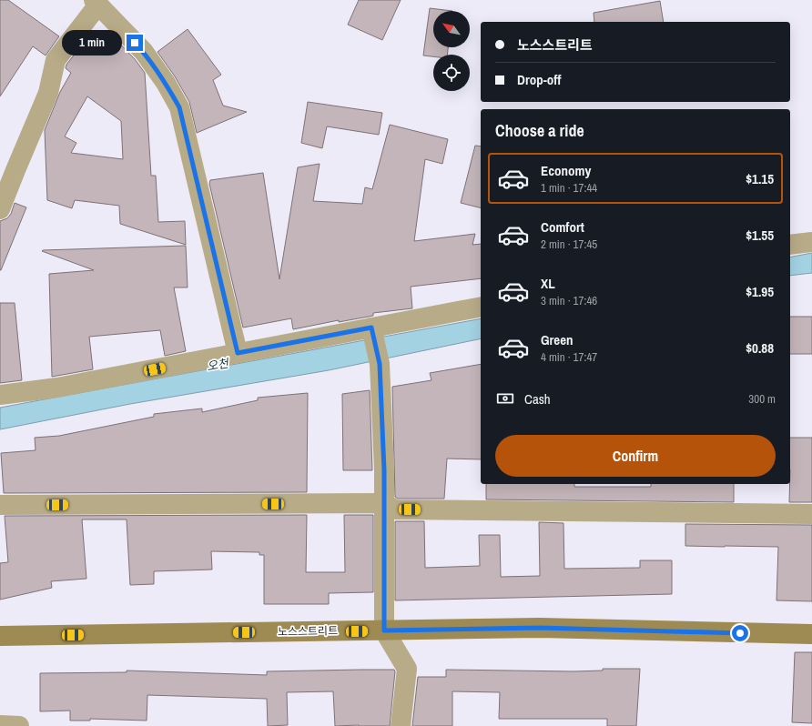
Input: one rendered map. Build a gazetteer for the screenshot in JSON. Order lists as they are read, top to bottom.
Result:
{
  "streets": {
    "main road": ["노스스트리트"]
  },
  "water": ["오천"],
  "north": "top left",
  "page": {
    "banner": ["노스스트리트", "Drop-off"],
    "bubble": "1 min",
    "heading": "Choose a ride",
    "list": [
      {
        "name": "Economy",
        "note": "1 min · 17:44",
        "value": "$1.15"
      },
      {
        "name": "Comfort",
        "note": "2 min · 17:45",
        "value": "$1.55"
      },
      {
        "name": "XL",
        "note": "3 min · 17:46",
        "value": "$1.95"
      },
      {
        "name": "Green",
        "note": "4 min · 17:47",
        "value": "$0.88"
      }
    ],
    "pay": ["Cash", "300 m"],
    "buttons": "Confirm"
  }
}
